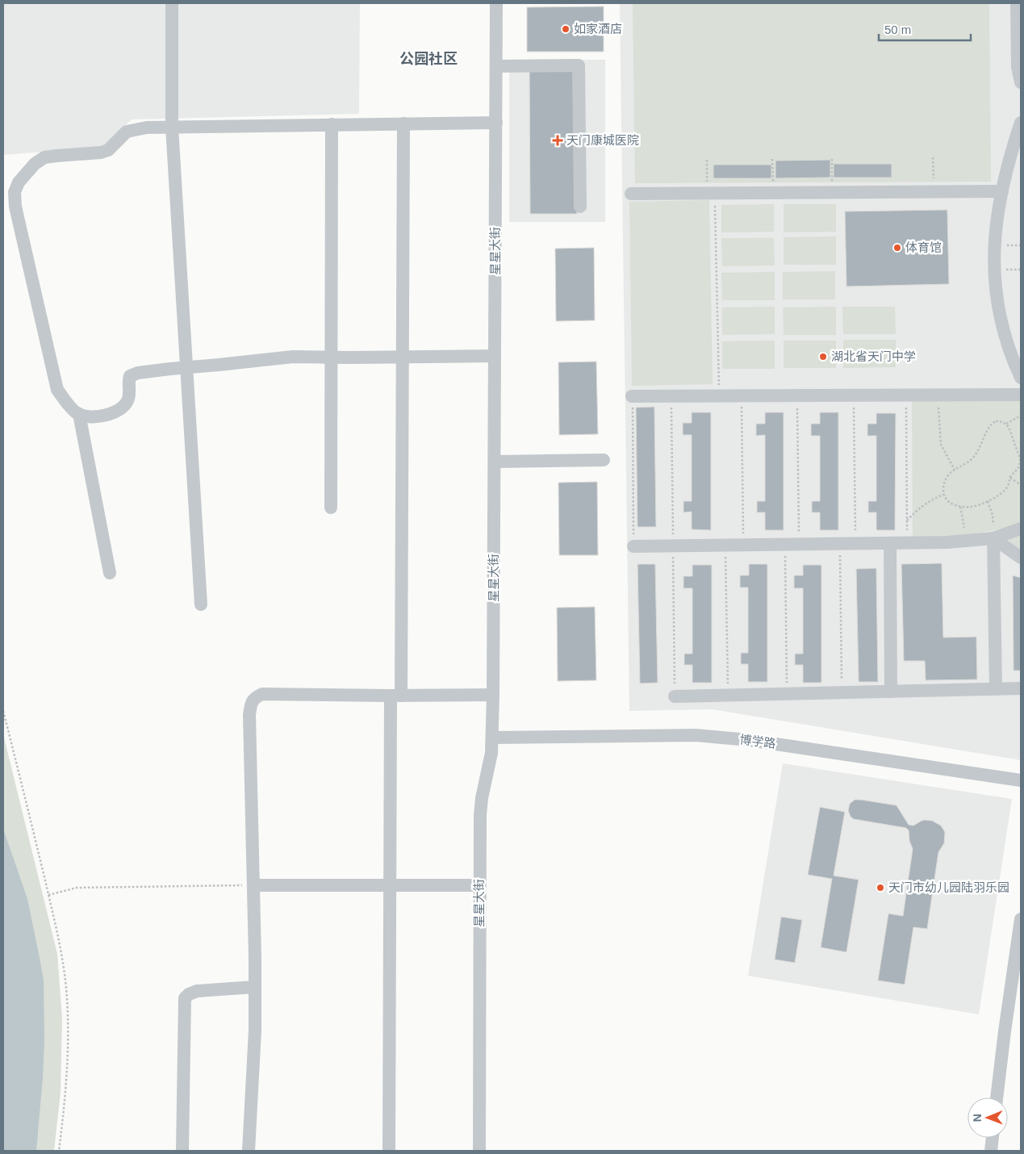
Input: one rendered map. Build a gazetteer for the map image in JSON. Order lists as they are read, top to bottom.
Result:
{
  "streets": {
    "street": ["星星大街", "博学路"]
  },
  "crossings": [
    ["星星大街", "博学路"]
  ],
  "districts": ["公园社区"],
  "places": {
    "other": [
      "如家酒店",
      "体育馆",
      "湖北省天门中学",
      "天门市幼儿园陆羽乐园"
    ],
    "health": ["天门康城医院"]
  },
  "scale_bar": "50 m",
  "north": "left"
}
